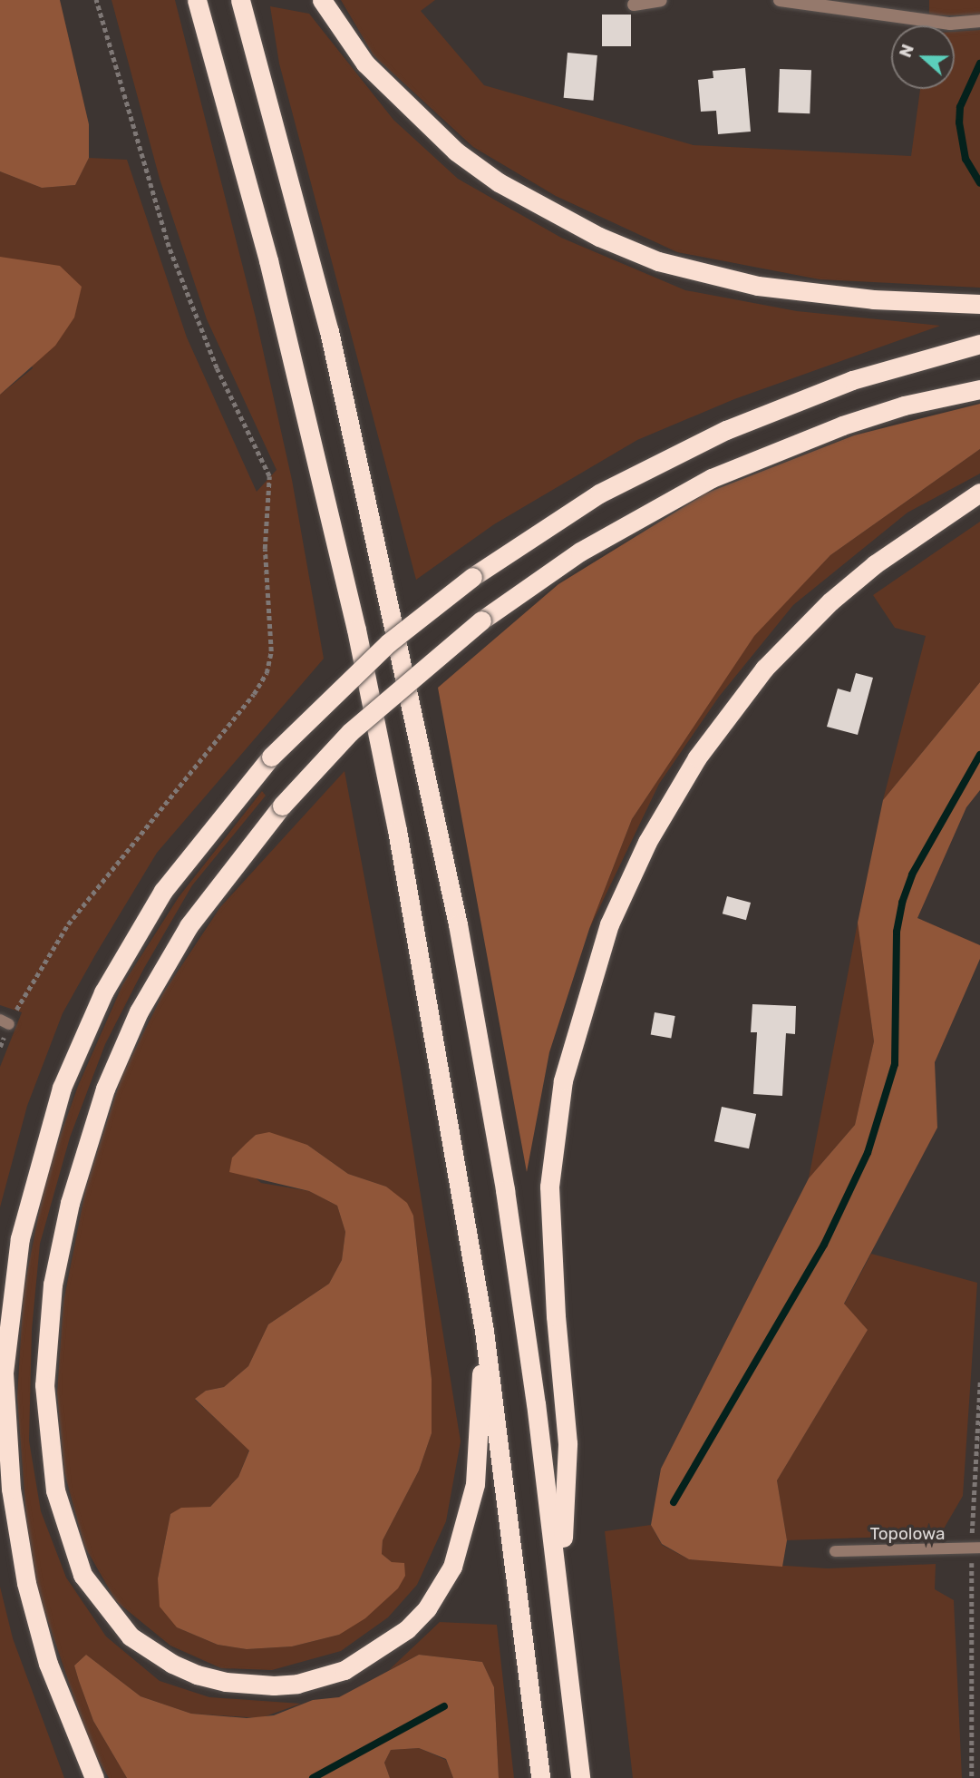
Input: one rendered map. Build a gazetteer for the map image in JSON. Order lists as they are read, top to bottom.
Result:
{
  "streets": {
    "lane": ["Topolowa"]
  },
  "north": "left"
}
